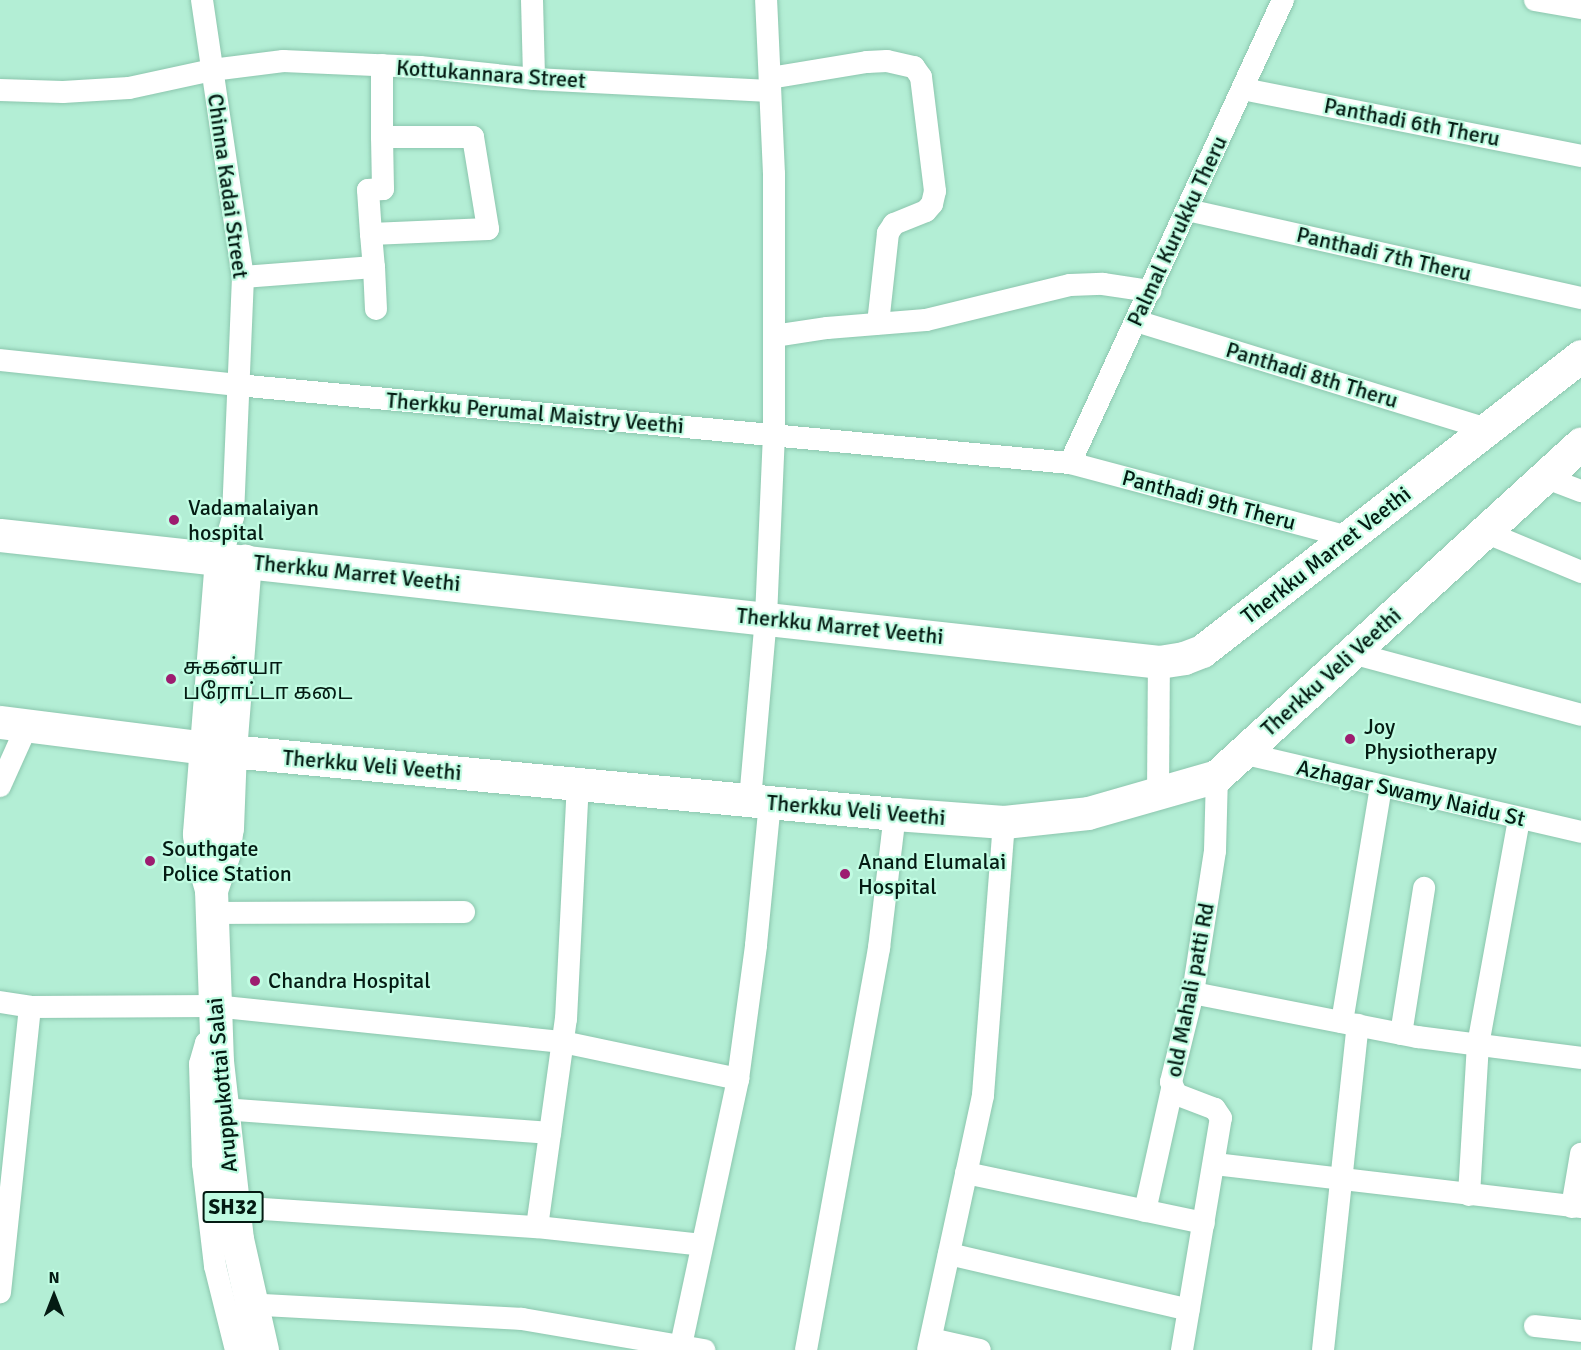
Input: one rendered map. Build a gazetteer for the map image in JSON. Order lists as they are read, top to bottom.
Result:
{
  "streets": {
    "main road": [
      "Therkku Marret Veethi",
      "Therkku Veli Veethi",
      "Aruppukottai Salai",
      "SH32"
    ],
    "street": [
      "Kottukannara Street",
      "Panthadi 6th Theru",
      "Chinna Kadai Street",
      "Palmal Kurukku Theru",
      "Panthadi 7th Theru",
      "Panthadi 8th Theru",
      "Therkku Perumal Maistry Veethi",
      "Panthadi 9th Theru",
      "Azhagar Swamy Naidu St",
      "old Mahali patti Rd"
    ]
  },
  "crossings": [
    ["Kottukannara Street", "Chinna Kadai Street"],
    ["Panthadi 6th Theru", "Palmal Kurukku Theru"],
    ["Chinna Kadai Street", "Therkku Perumal Maistry Veethi"],
    ["Chinna Kadai Street", "Therkku Marret Veethi"],
    ["Chinna Kadai Street", "Aruppukottai Salai"],
    ["Palmal Kurukku Theru", "Panthadi 7th Theru"],
    ["Palmal Kurukku Theru", "Panthadi 8th Theru"],
    ["Palmal Kurukku Theru", "Therkku Perumal Maistry Veethi"],
    ["Palmal Kurukku Theru", "Panthadi 9th Theru"],
    ["Panthadi 8th Theru", "Therkku Marret Veethi"],
    ["Therkku Perumal Maistry Veethi", "Panthadi 9th Theru"],
    ["Panthadi 9th Theru", "Therkku Marret Veethi"],
    ["Therkku Marret Veethi", "Aruppukottai Salai"],
    ["Therkku Veli Veethi", "Azhagar Swamy Naidu St"],
    ["Therkku Veli Veethi", "old Mahali patti Rd"],
    ["Therkku Veli Veethi", "Aruppukottai Salai"]
  ],
  "places": [
    "Vadamalaiyan hospital",
    "சுகன்யா பரோட்டா கடை",
    "Joy Physiotherapy",
    "Southgate Police Station",
    "Anand Elumalai Hospital",
    "Chandra Hospital"
  ],
  "north": "top"
}
